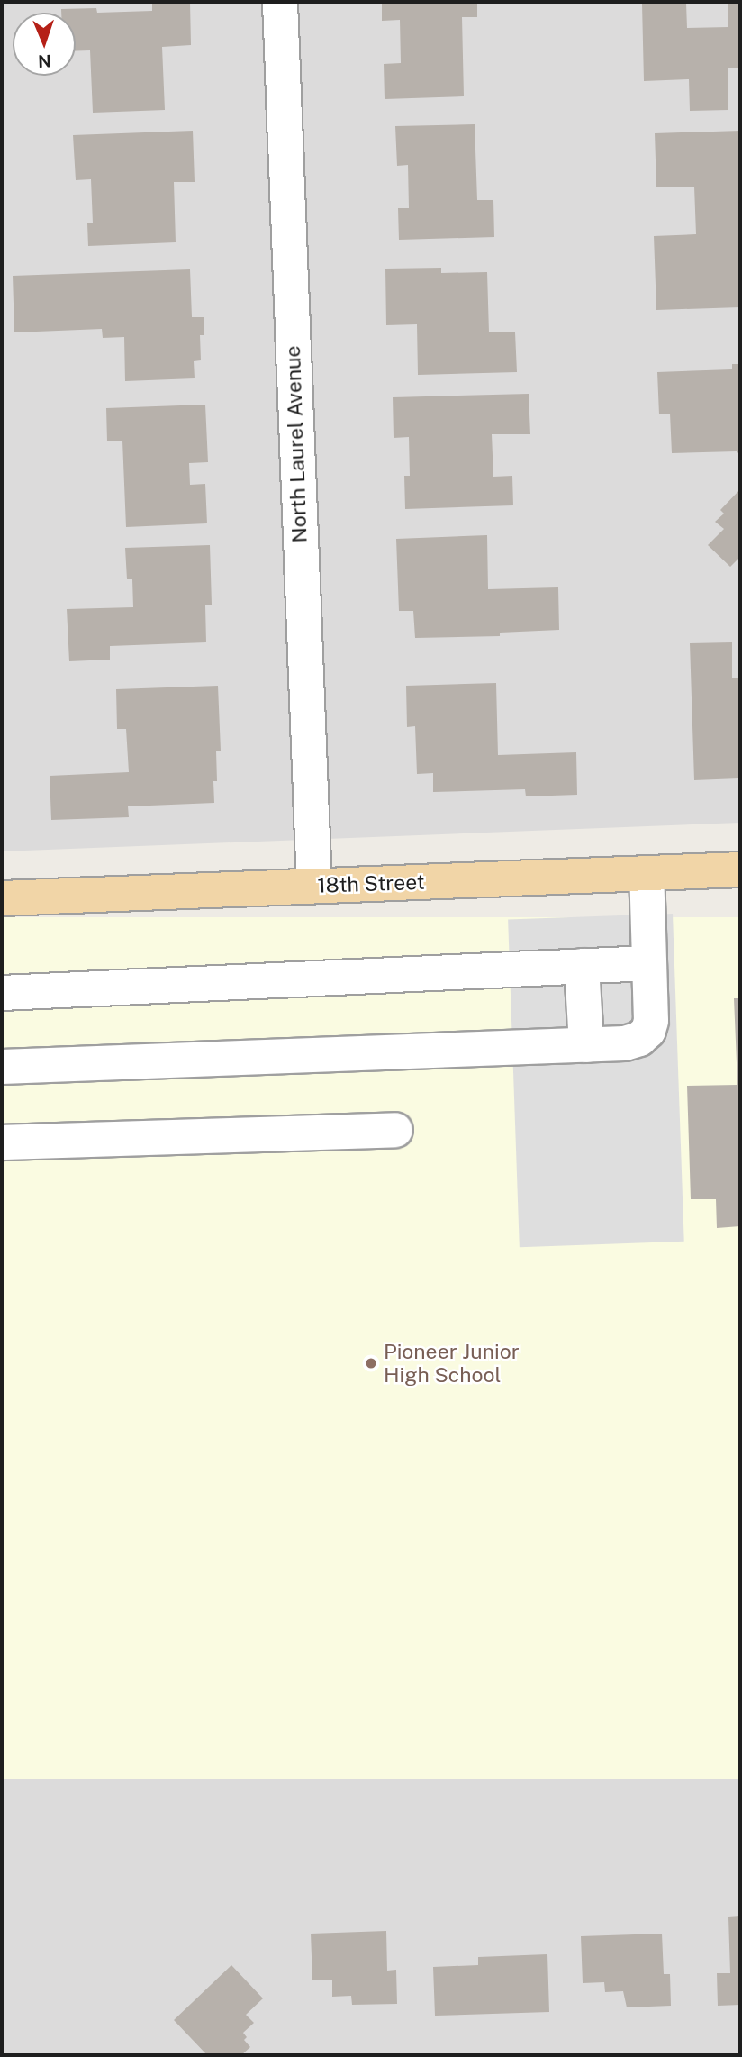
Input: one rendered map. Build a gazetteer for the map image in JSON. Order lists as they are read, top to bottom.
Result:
{
  "streets": {
    "main road": ["18th Street"],
    "street": ["North Laurel Avenue"]
  },
  "crossings": [
    ["North Laurel Avenue", "18th Street"]
  ],
  "places": ["Pioneer Junior High School"],
  "north": "bottom"
}
